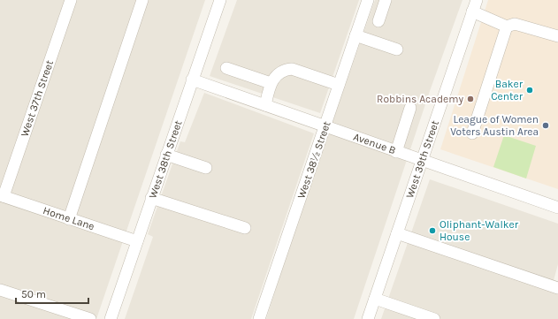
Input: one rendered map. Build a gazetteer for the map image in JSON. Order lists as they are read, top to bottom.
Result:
{
  "streets": {
    "street": [
      "West 37th Street",
      "Avenue B",
      "West 38th Street",
      "West 38½ Street",
      "West 39th Street",
      "Home Lane"
    ]
  },
  "crossings": [
    ["West 37th Street", "Home Lane"],
    ["Avenue B", "West 38th Street"],
    ["Avenue B", "West 38½ Street"],
    ["Avenue B", "West 39th Street"],
    ["West 38th Street", "Home Lane"]
  ],
  "places": [
    "Baker Center",
    "Robbins Academy",
    "League of Women Voters Austin Area",
    "Oliphant-Walker House"
  ],
  "scale_bar": "50 m"
}
